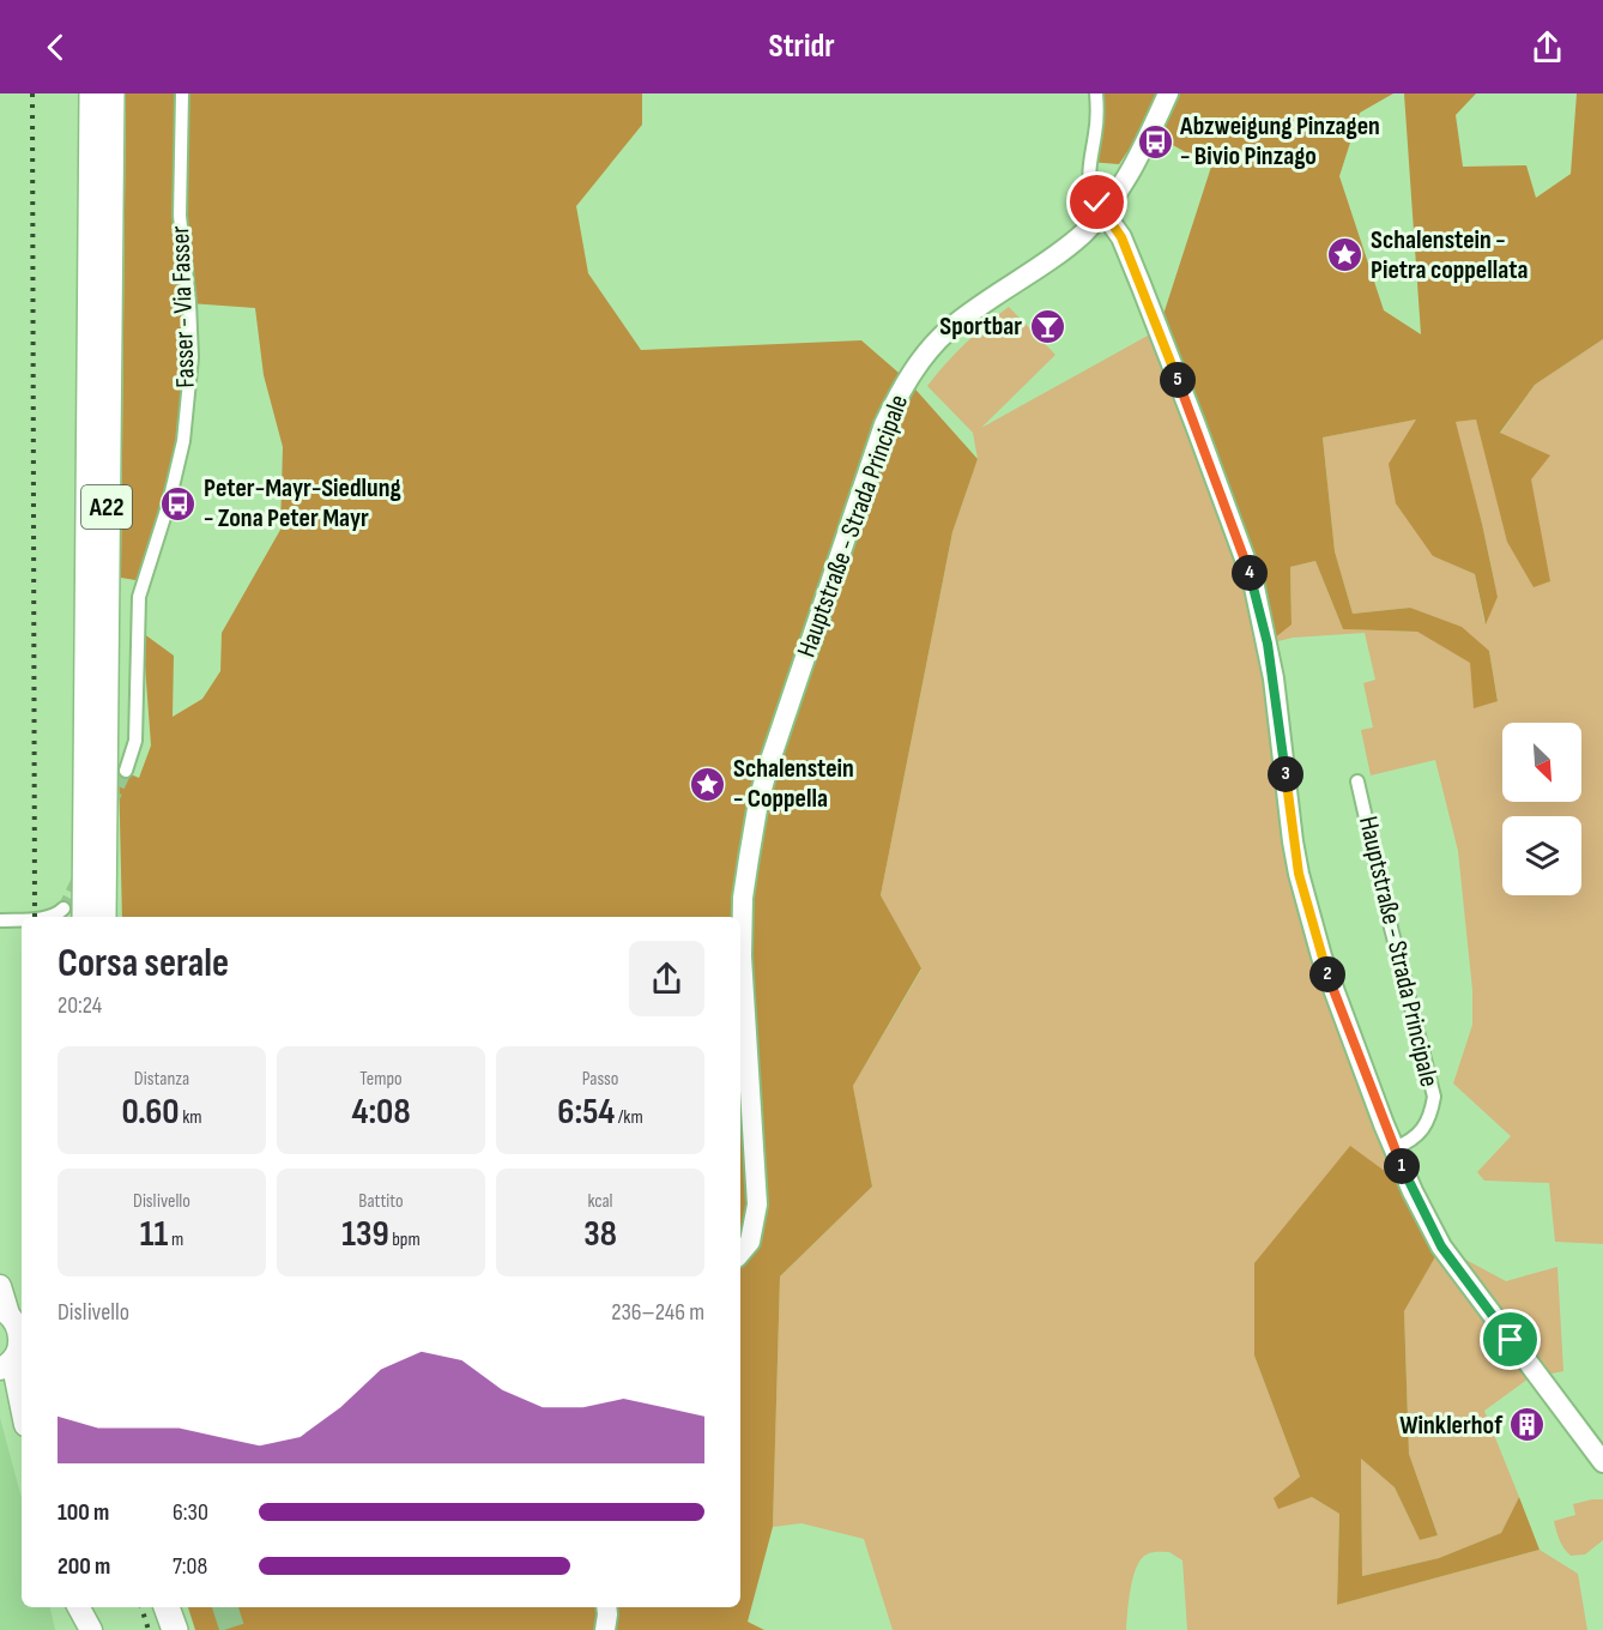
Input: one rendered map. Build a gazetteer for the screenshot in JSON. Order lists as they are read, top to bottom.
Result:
{
  "streets": {
    "highway": ["A22"],
    "street": ["Fasser - Via Fasser", "Hauptstraße - Strada Principale"]
  },
  "places": {
    "bus stop": ["Abzweigung Pinzagen - Bivio Pinzago", "Peter-Mayr-Siedlung - Zona Peter Mayr"],
    "place": ["Schalenstein - Pietra coppellata", "Schalenstein - Coppella"],
    "bar": ["Sportbar"],
    "building": ["Winklerhof"]
  },
  "north": "bottom right",
  "page": {
    "header": "Stridr",
    "pins": [
      "5",
      "4",
      "3",
      "2",
      "1"
    ],
    "heading": ["Corsa serale", "20:24"],
    "stats": [
      ["Distanza", "0.60 km"],
      ["Tempo", "4:08"],
      ["Passo", "6:54 /km"],
      ["Dislivello", "11 m"],
      ["Battito", "139 bpm"],
      ["kcal", "38"]
    ],
    "chart": ["Dislivello", "236–246 m"],
    "list": [
      {
        "name": "100 m",
        "note": "6:30"
      },
      {
        "name": "200 m",
        "note": "7:08"
      }
    ]
  }
}
